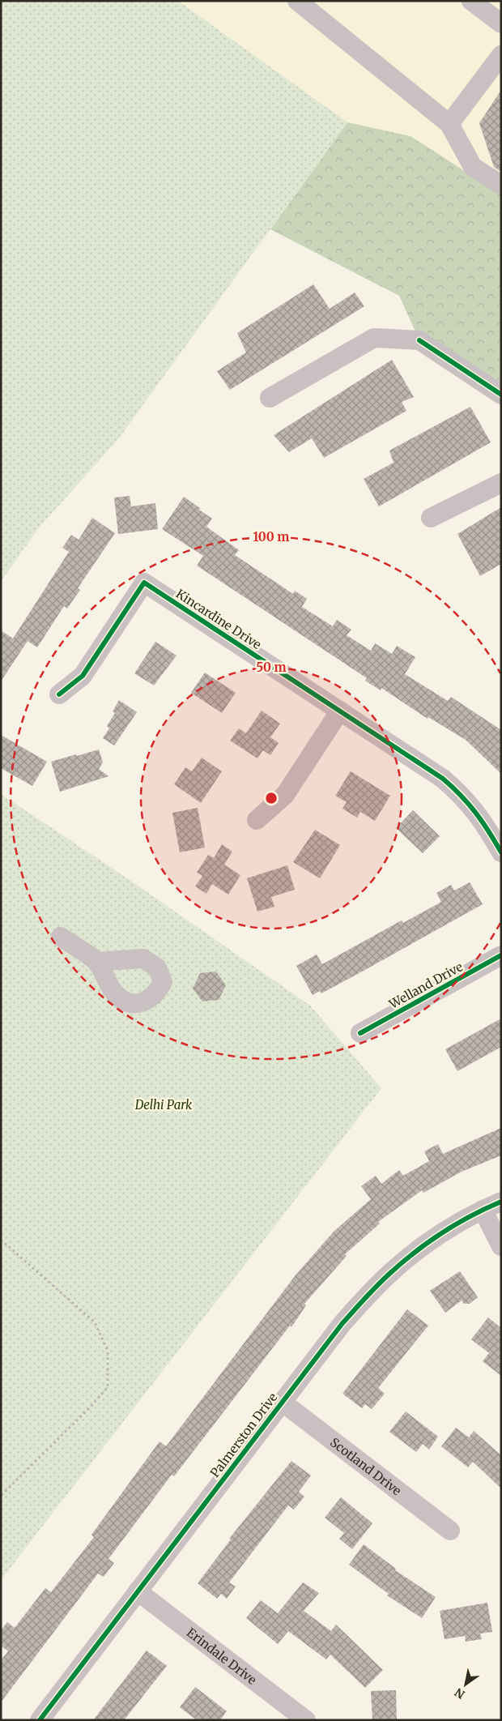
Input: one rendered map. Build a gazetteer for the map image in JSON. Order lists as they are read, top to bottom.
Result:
{
  "streets": {
    "street": [
      "Kincardine Drive",
      "Welland Drive",
      "Palmerston Drive",
      "Scotland Drive",
      "Erindale Drive"
    ]
  },
  "crossings": [
    ["Palmerston Drive", "Scotland Drive"],
    ["Palmerston Drive", "Erindale Drive"]
  ],
  "parks": ["Delhi Park"],
  "north": "bottom left",
  "rings": ["100 m", "50 m"]
}
